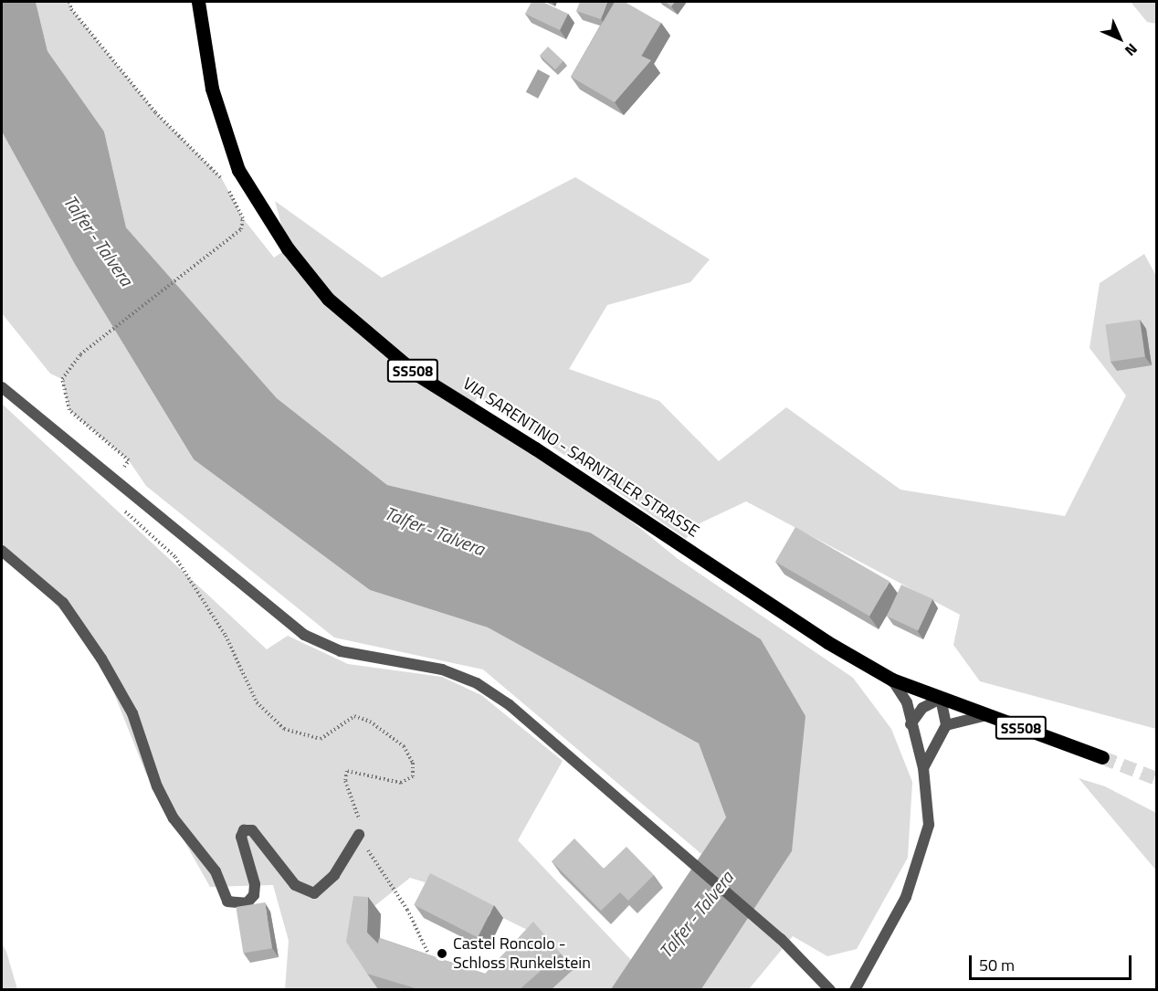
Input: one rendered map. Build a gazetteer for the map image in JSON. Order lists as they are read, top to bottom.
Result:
{
  "streets": {
    "main road": ["SS508", "VIA SARENTINO - SARNTALER STRASSE"]
  },
  "crossings": [
    ["SS508", "VIA SARENTINO - SARNTALER STRASSE"]
  ],
  "water": ["Talfer - Talvera"],
  "places": ["Castel Roncolo - Schloss Runkelstein"],
  "scale_bar": "50 m",
  "north": "bottom right"
}
